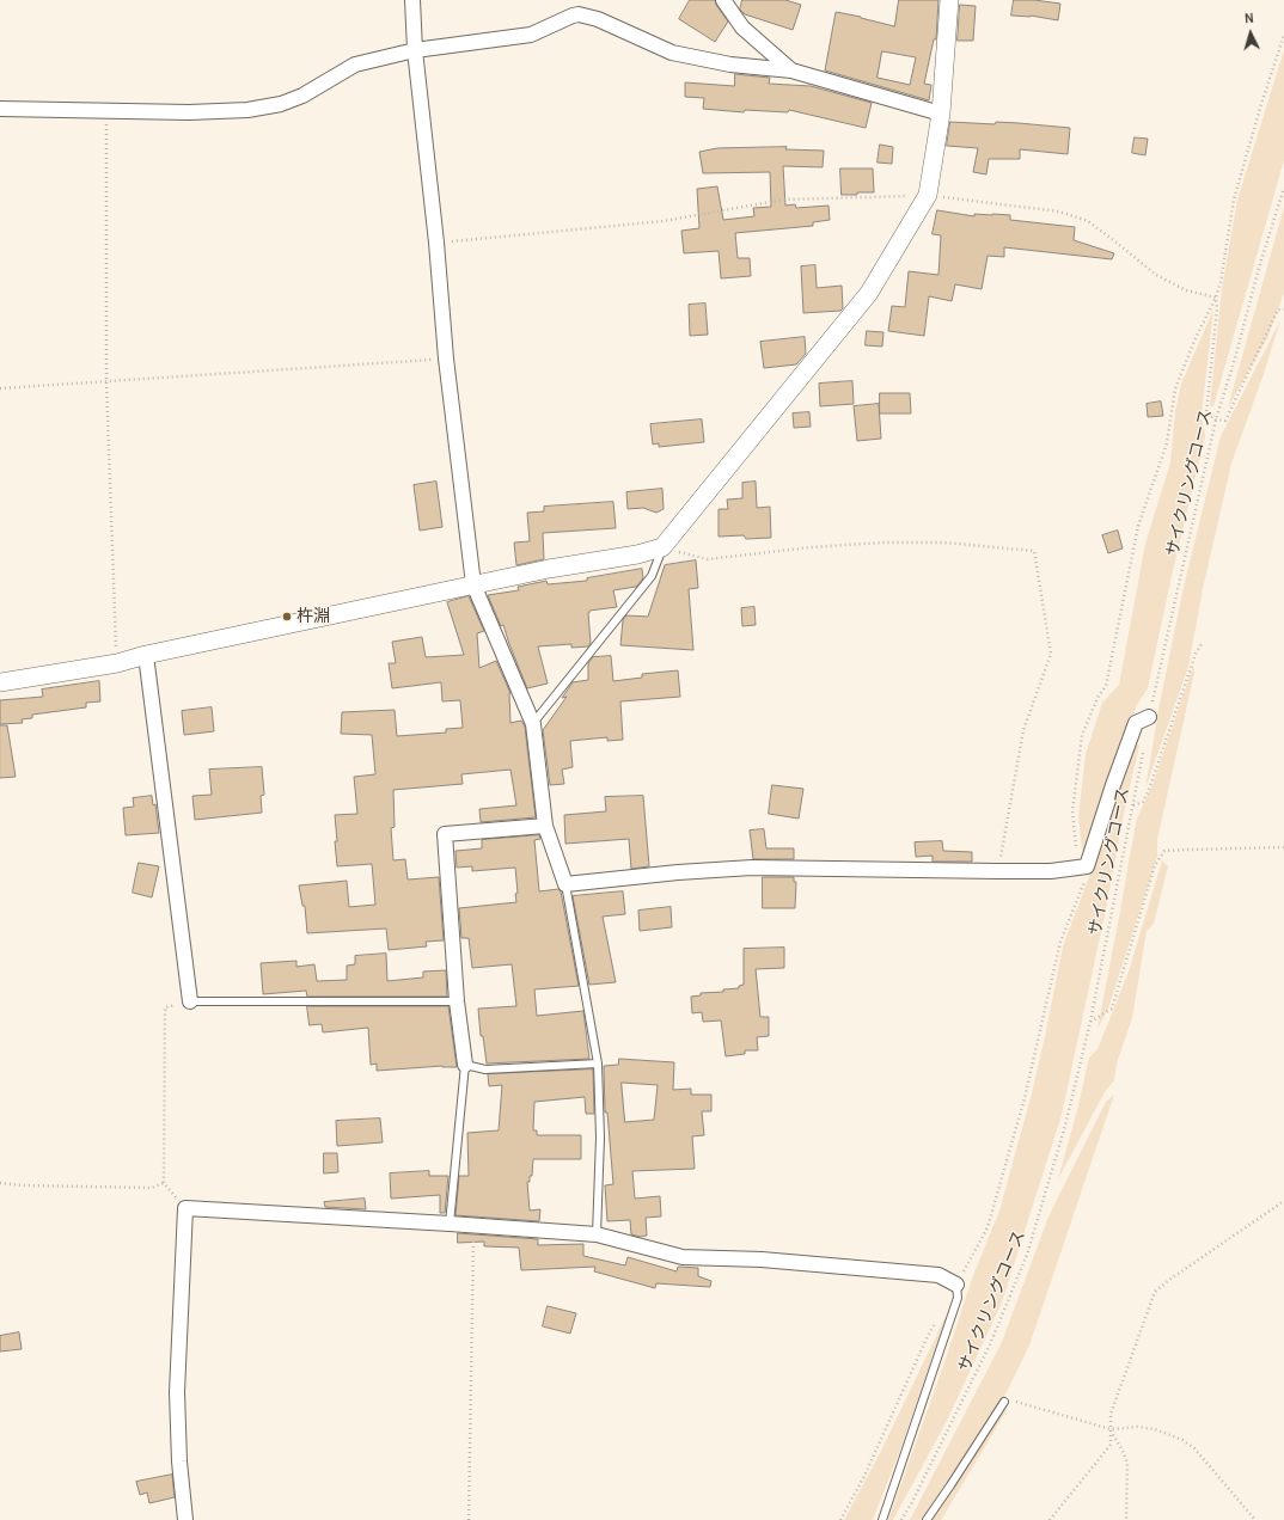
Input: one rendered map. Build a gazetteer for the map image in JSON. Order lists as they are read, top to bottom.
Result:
{
  "streets": {
    "path": ["サイクリングコース"]
  },
  "places": ["杵淵"],
  "north": "top"
}
